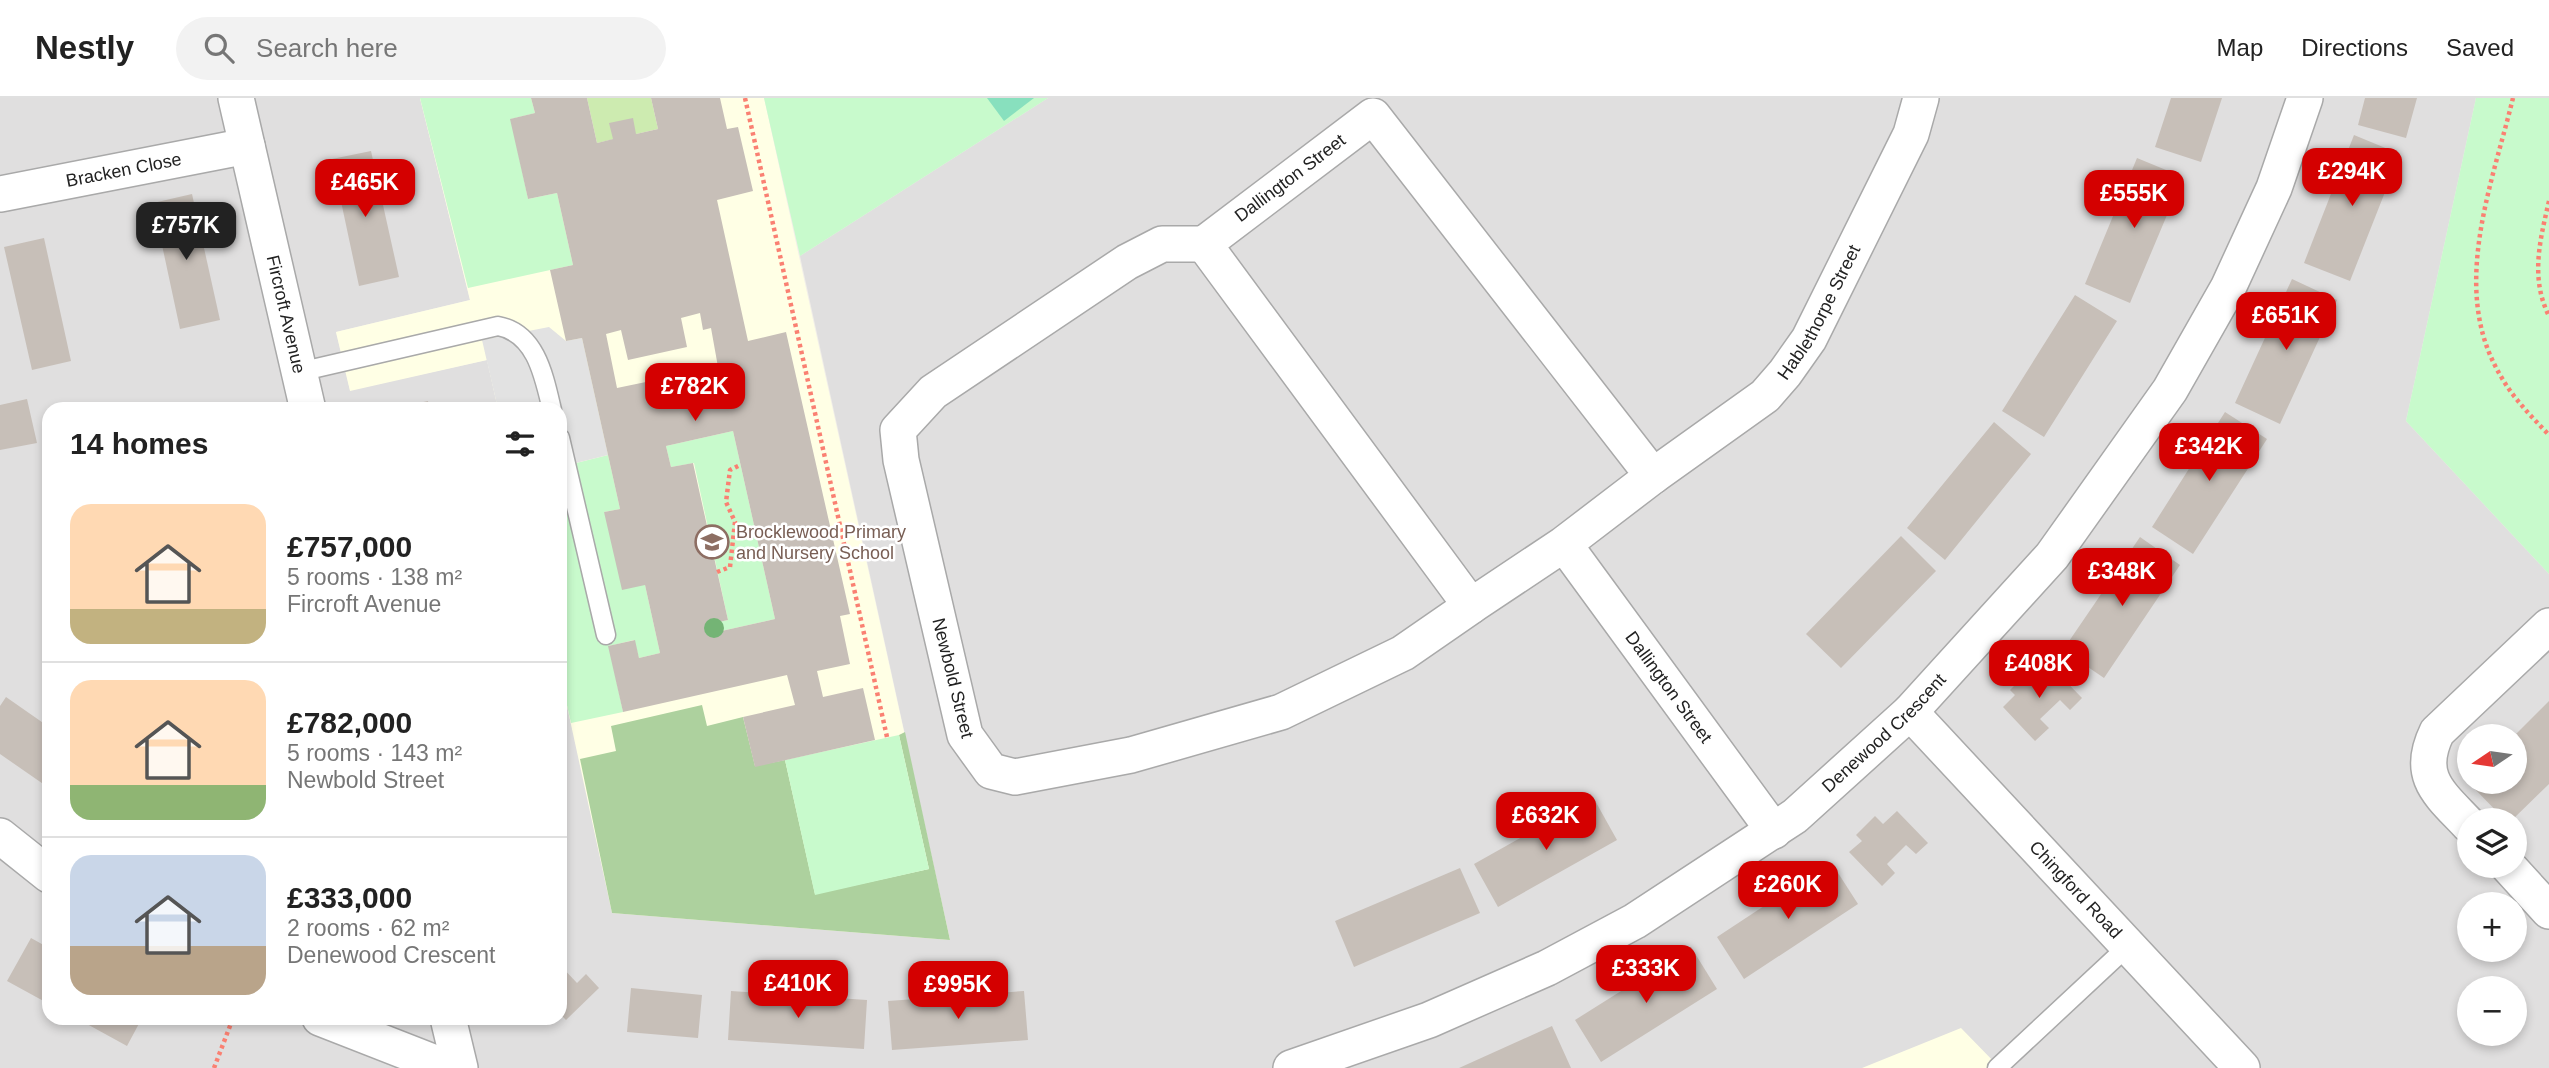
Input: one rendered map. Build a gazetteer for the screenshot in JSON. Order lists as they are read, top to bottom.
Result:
{
  "streets": {
    "street": [
      "Bracken Close",
      "Dallington Street",
      "Hablethorpe Street",
      "Fircroft Avenue",
      "Newbold Street",
      "Denewood Crescent",
      "Chingford Road"
    ]
  },
  "crossings": [
    ["Bracken Close", "Fircroft Avenue"],
    ["Dallington Street", "Hablethorpe Street"],
    ["Dallington Street", "Newbold Street"],
    ["Dallington Street", "Denewood Crescent"],
    ["Denewood Crescent", "Chingford Road"]
  ],
  "places": {
    "school or university": ["Brocklewood Primary and Nursery School"]
  },
  "north": "left",
  "page": {
    "header": "Nestly",
    "search": "Search here",
    "nav": ["Map", "Directions", "Saved"],
    "price": [
      "£294K",
      "£465K",
      "£555K",
      "£757K",
      "£651K",
      "£782K",
      "£342K",
      "£348K",
      "£408K",
      "£632K",
      "£260K",
      "£333K",
      "£410K",
      "£995K"
    ],
    "heading": "14 homes",
    "list": [
      {
        "name": "£757,000",
        "note": "5 rooms · 138 m² · Fircroft Avenue"
      },
      {
        "name": "£782,000",
        "note": "5 rooms · 143 m² · Newbold Street"
      },
      {
        "name": "£333,000",
        "note": "2 rooms · 62 m² · Denewood Crescent"
      }
    ],
    "map_buttons": ["+", "−"]
  }
}
